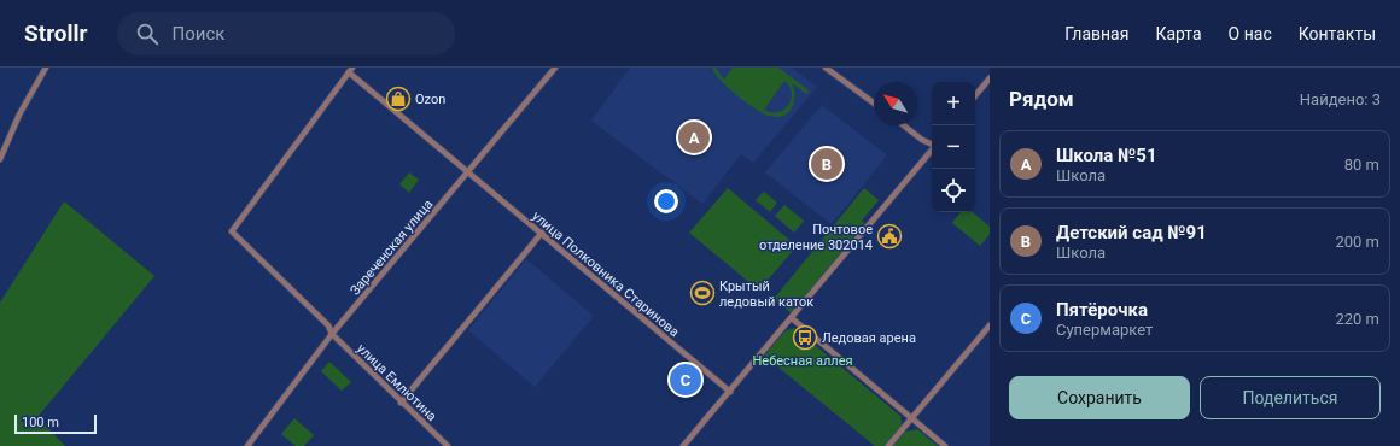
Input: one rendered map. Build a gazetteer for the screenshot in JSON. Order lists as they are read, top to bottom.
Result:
{
  "streets": {
    "street": ["Зареченская улица", "улица Полковника Старинова", "улица Емлютина"]
  },
  "crossings": [
    ["Зареченская улица", "улица Полковника Старинова"],
    ["Зареченская улица", "улица Емлютина"],
    ["улица Полковника Старинова", "улица Емлютина"]
  ],
  "parks": ["Небесная аллея"],
  "places": {
    "shop": ["Ozon"],
    "public building": ["Почтовое отделение 302014"],
    "sports": ["Крытый ледовый каток"],
    "bus stop": ["Ледовая арена"]
  },
  "scale_bar": "100 m",
  "north": "top left",
  "page": {
    "header": "Strollr",
    "search": "Поиск",
    "nav": [
      "Главная",
      "Карта",
      "О нас",
      "Контакты"
    ],
    "heading": ["Рядом", "Найдено: 3"],
    "map_buttons": ["+", "−"],
    "pins": ["A", "B", "C"],
    "list": [
      {
        "mark": "A",
        "name": "Школа №51",
        "note": "Школа",
        "value": "80 m"
      },
      {
        "mark": "B",
        "name": "Детский сад №91",
        "note": "Школа",
        "value": "200 m"
      },
      {
        "mark": "C",
        "name": "Пятёрочка",
        "note": "Супермаркет",
        "value": "220 m"
      }
    ],
    "buttons": ["Сохранить", "Поделиться"],
    "scale": "100 m"
  }
}
